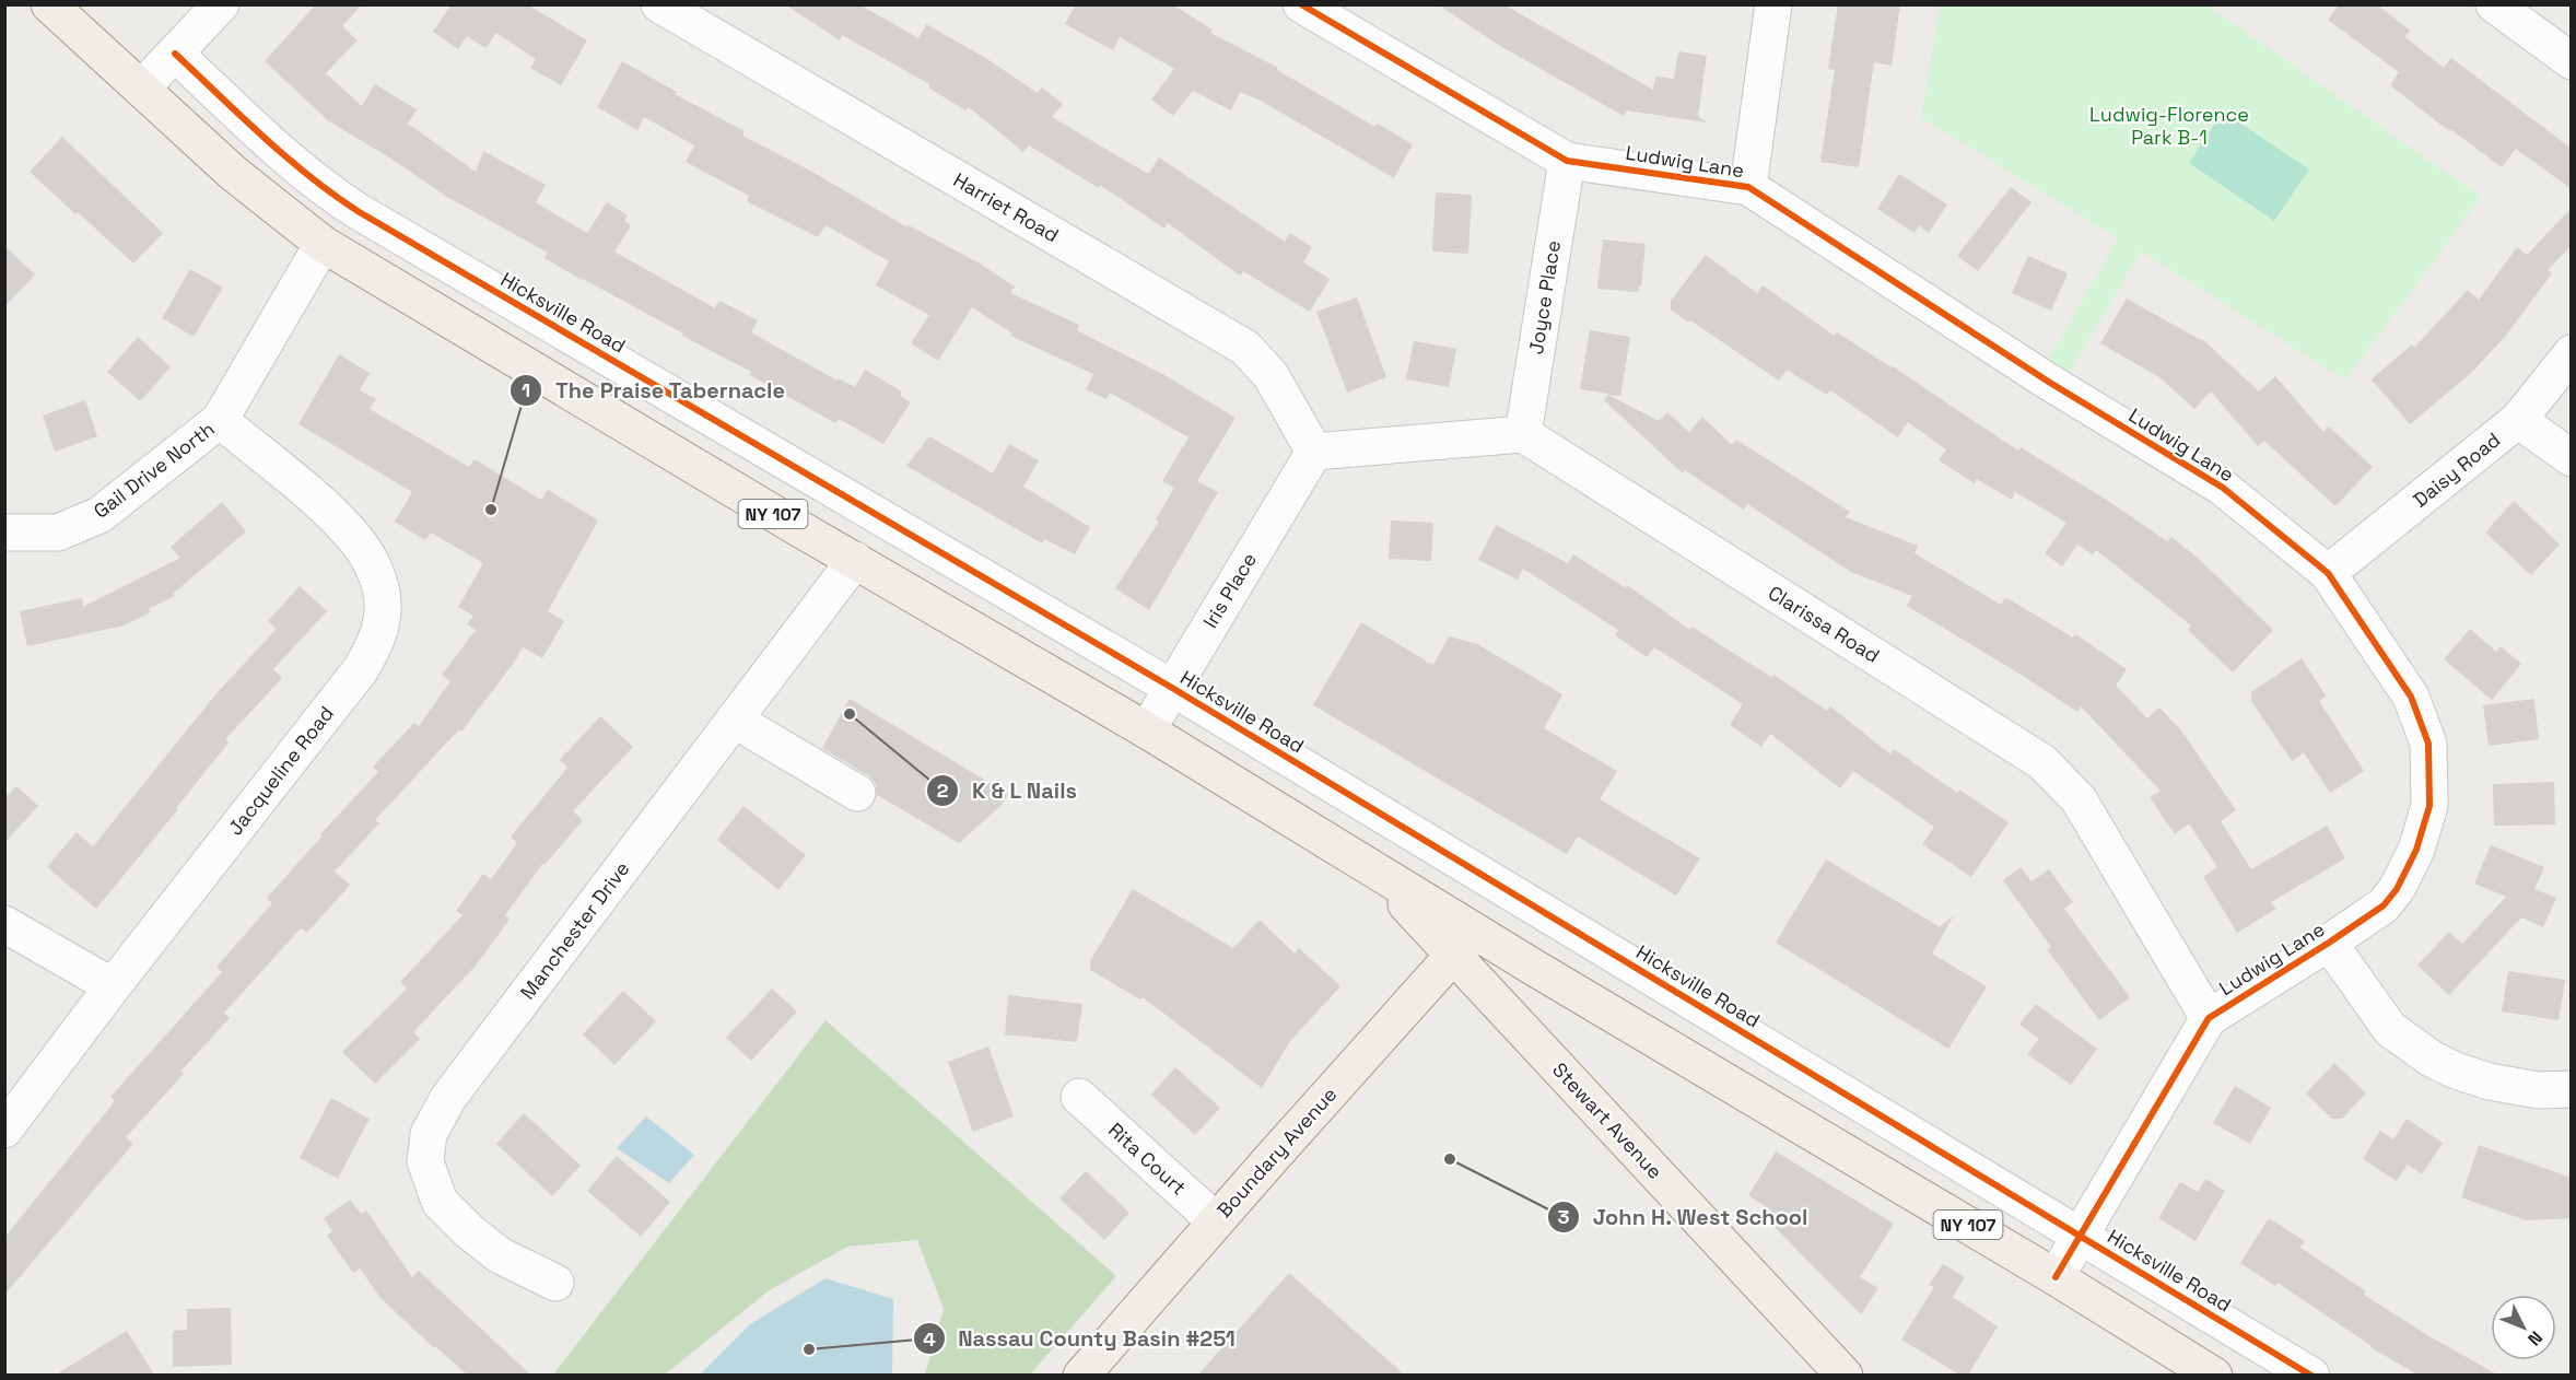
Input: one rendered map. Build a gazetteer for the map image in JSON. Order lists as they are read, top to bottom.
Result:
{
  "streets": {
    "main road": ["NY 107", "Stewart Avenue", "Boundary Avenue"],
    "street": [
      "Ludwig Lane",
      "Harriet Road",
      "Joyce Place",
      "Hicksville Road",
      "Gail Drive North",
      "Daisy Road",
      "Iris Place",
      "Clarissa Road",
      "Jacqueline Road",
      "Manchester Drive",
      "Rita Court"
    ]
  },
  "crossings": [
    ["Ludwig Lane", "Joyce Place"],
    ["Ludwig Lane", "Hicksville Road"],
    ["Ludwig Lane", "Daisy Road"],
    ["Ludwig Lane", "NY 107"],
    ["Ludwig Lane", "Clarissa Road"],
    ["Harriet Road", "Iris Place"],
    ["Joyce Place", "Clarissa Road"],
    ["Hicksville Road", "Iris Place"],
    ["Gail Drive North", "NY 107"],
    ["Gail Drive North", "Jacqueline Road"],
    ["NY 107", "Iris Place"],
    ["NY 107", "Manchester Drive"],
    ["NY 107", "Stewart Avenue"],
    ["NY 107", "Boundary Avenue"],
    ["Stewart Avenue", "Boundary Avenue"],
    ["Boundary Avenue", "Rita Court"]
  ],
  "parks": ["Ludwig-Florence Park B-1"],
  "places": [
    "The Praise Tabernacle",
    "K & L Nails",
    "John H. West School",
    "Nassau County Basin #251"
  ],
  "north": "bottom right"
}
